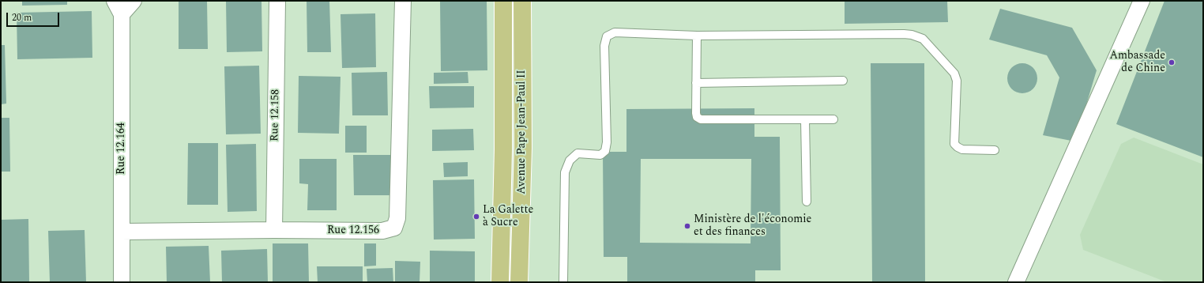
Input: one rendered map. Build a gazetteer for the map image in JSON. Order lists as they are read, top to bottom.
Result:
{
  "streets": {
    "main road": ["Avenue Pape Jean-Paul II"],
    "street": ["Rue 12.158", "Rue 12.164", "Rue 12.156"]
  },
  "crossings": [
    ["Rue 12.158", "Rue 12.156"],
    ["Rue 12.164", "Rue 12.156"]
  ],
  "places": ["Ambassade de Chine", "La Galette à Sucre", "Ministère de l'économie et des finances"],
  "scale_bar": "20 m"
}
